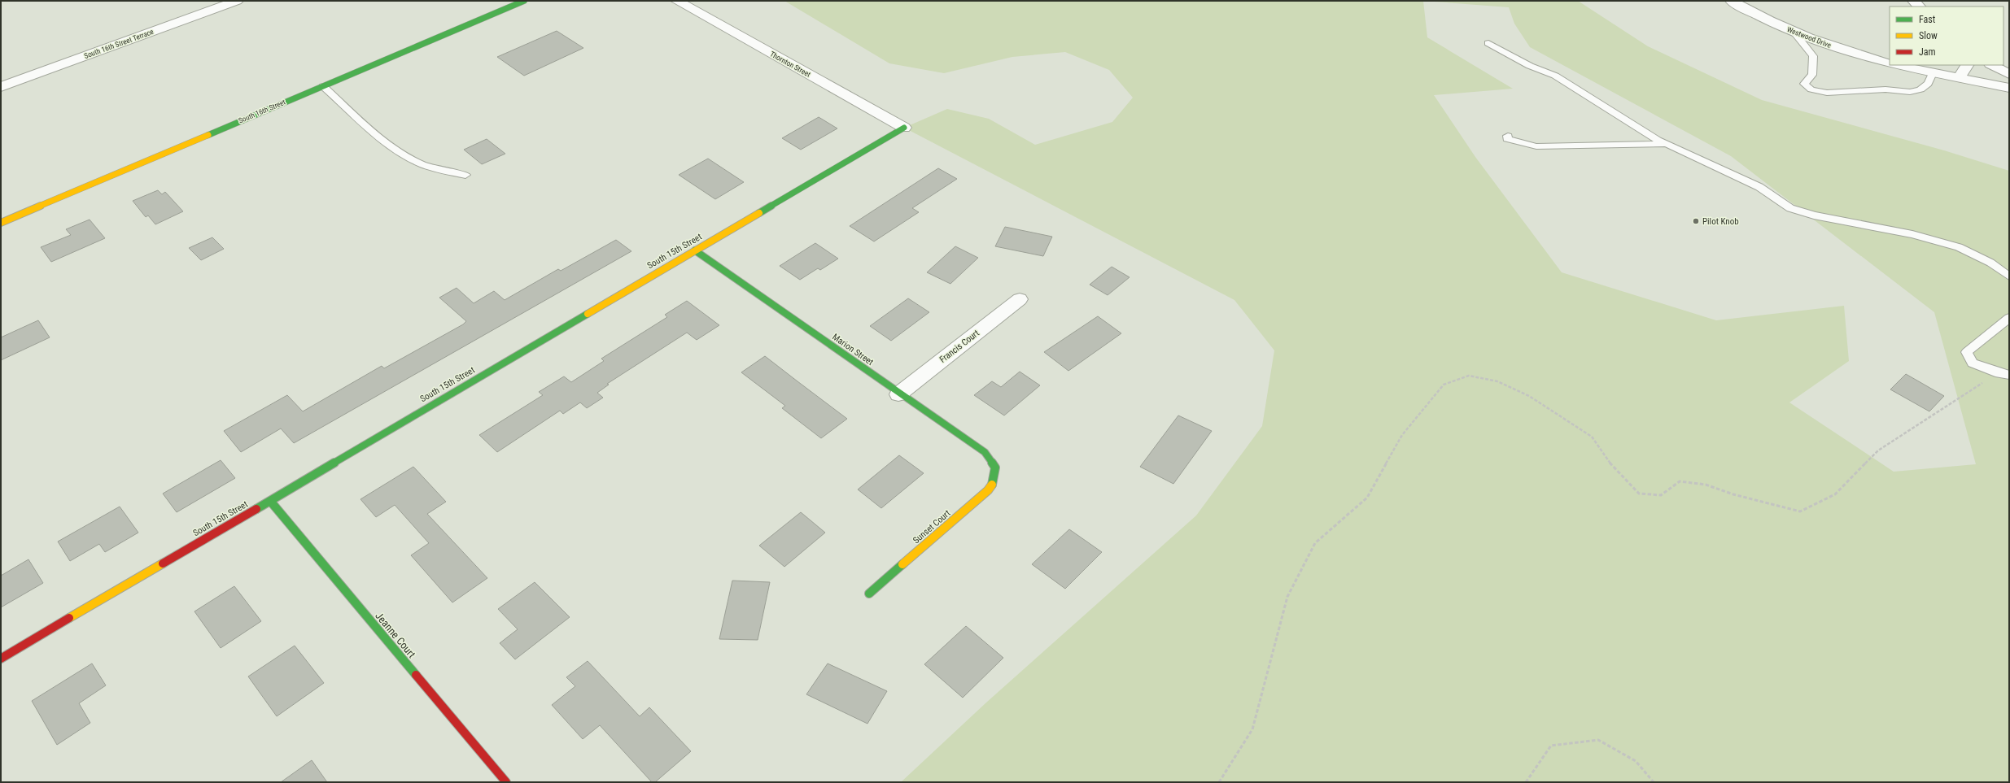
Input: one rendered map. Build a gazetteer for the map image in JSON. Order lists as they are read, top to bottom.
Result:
{
  "streets": {
    "street": [
      "Westwood Drive",
      "South 16th Street Terrace",
      "Thornton Street",
      "South 16th Street",
      "South 15th Street",
      "Francis Court",
      "Marion Street",
      "Sunset Court",
      "Jeanne Court"
    ]
  },
  "crossings": [
    ["Thornton Street", "South 15th Street"],
    ["South 15th Street", "Marion Street"],
    ["South 15th Street", "Jeanne Court"],
    ["Francis Court", "Marion Street"],
    ["Marion Street", "Sunset Court"]
  ],
  "places": ["Pilot Knob"],
  "legend": ["Fast", "Slow", "Jam"]
}
